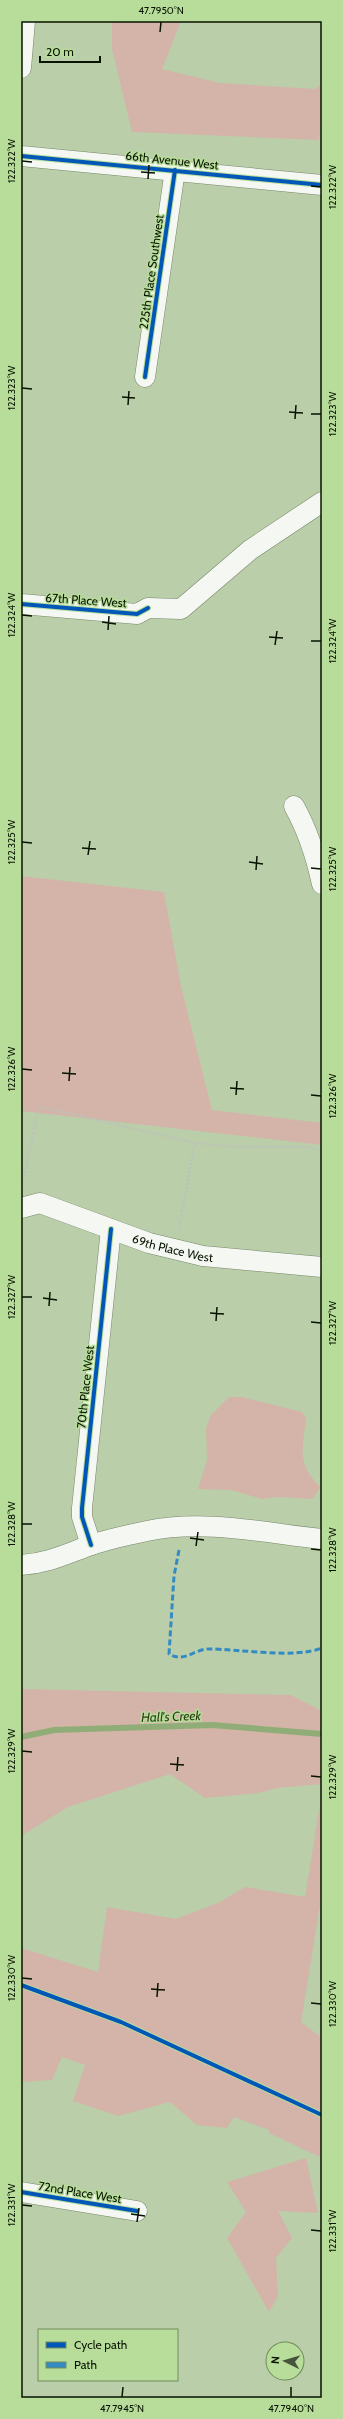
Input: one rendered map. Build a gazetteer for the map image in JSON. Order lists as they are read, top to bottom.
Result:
{
  "streets": {
    "street": [
      "66th Avenue West",
      "225th Place Southwest",
      "67th Place West",
      "69th Place West",
      "70th Place West",
      "72nd Place West"
    ]
  },
  "crossings": [
    ["66th Avenue West", "225th Place Southwest"],
    ["69th Place West", "70th Place West"]
  ],
  "water": ["Hall's Creek"],
  "legend": ["Cycle path", "Path"],
  "scale_bar": "20 m",
  "north": "left",
  "coordinates": [
    "47.7950°N",
    "122.322°W",
    "122.323°W",
    "122.324°W",
    "122.325°W",
    "122.326°W",
    "122.327°W",
    "122.328°W",
    "122.329°W",
    "122.330°W",
    "122.331°W",
    "47.7945°N",
    "47.7940°N"
  ]
}
